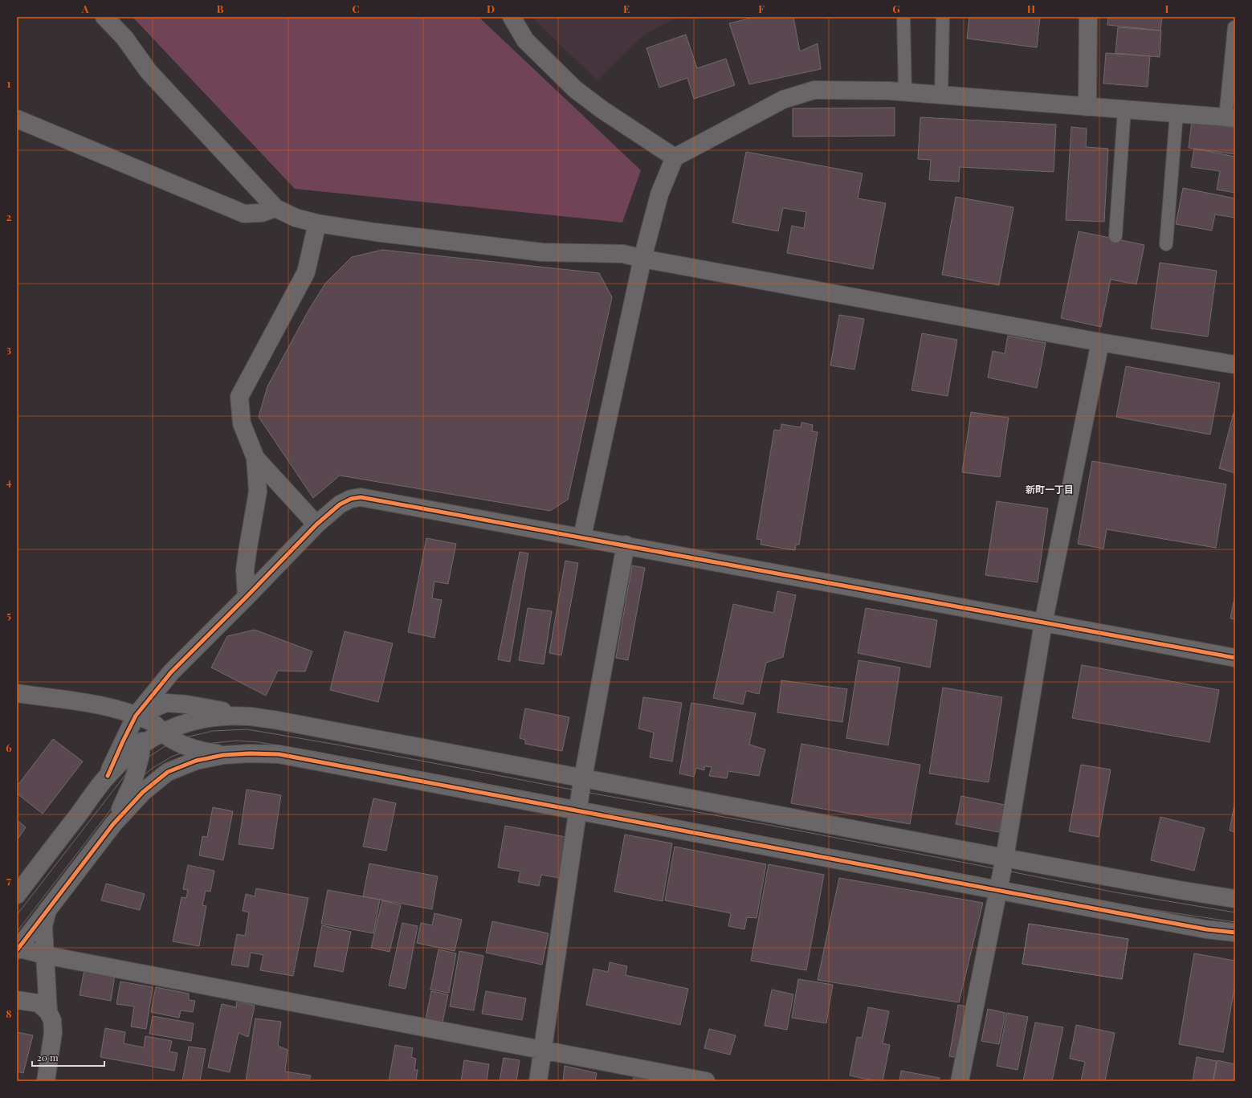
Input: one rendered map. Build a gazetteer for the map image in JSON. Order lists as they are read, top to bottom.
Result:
{
  "districts": ["新町一丁目"],
  "scale_bar": "20 m",
  "grid": {
    "columns": [
      "A",
      "B",
      "C",
      "D",
      "E",
      "F",
      "G",
      "H",
      "I"
    ],
    "rows": [
      "1",
      "2",
      "3",
      "4",
      "5",
      "6",
      "7",
      "8"
    ]
  }
}
